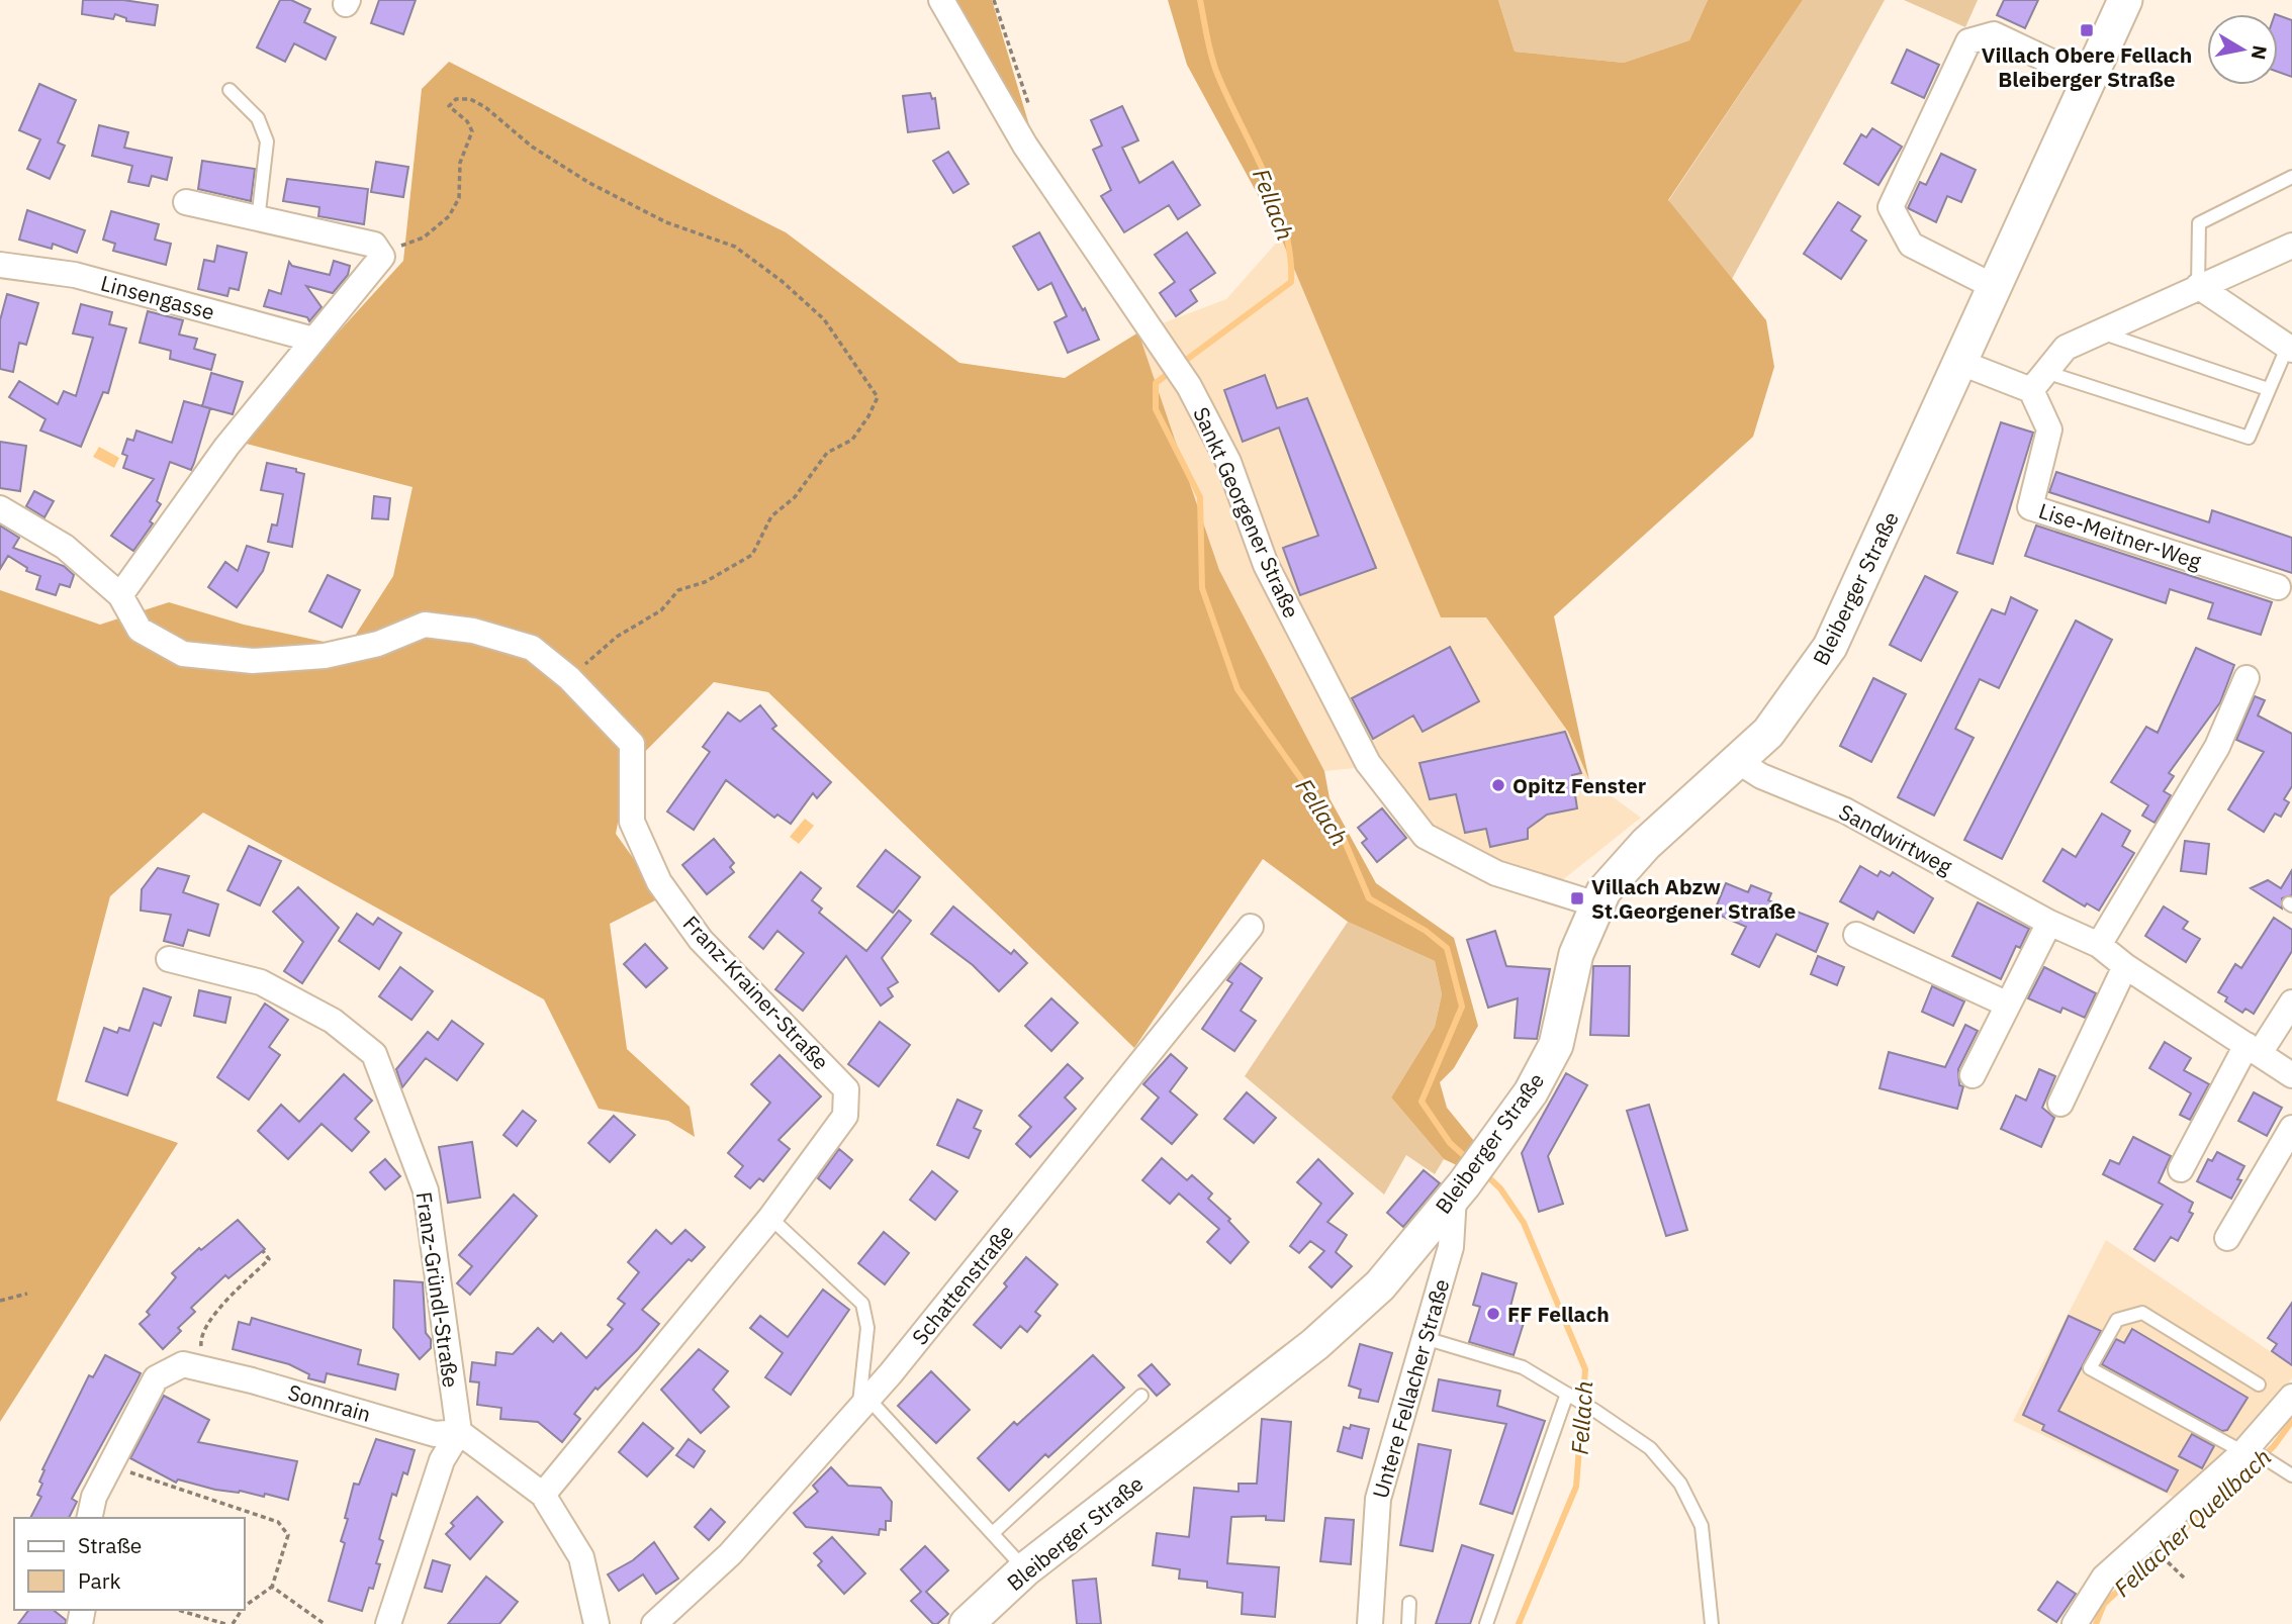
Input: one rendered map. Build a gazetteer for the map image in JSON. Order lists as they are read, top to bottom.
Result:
{
  "streets": {
    "main road": ["Bleiberger Straße"],
    "street": [
      "Linsengasse",
      "Sankt Georgener Straße",
      "Lise-Meitner-Weg",
      "Sandwirtweg",
      "Franz-Krainer-Straße",
      "Schattenstraße",
      "Franz-Gründl-Straße",
      "Untere Fellacher Straße",
      "Sonnrain"
    ]
  },
  "crossings": [
    ["Sankt Georgener Straße", "Bleiberger Straße"],
    ["Bleiberger Straße", "Sandwirtweg"],
    ["Bleiberger Straße", "Untere Fellacher Straße"],
    ["Franz-Gründl-Straße", "Sonnrain"]
  ],
  "water": ["Fellach", "Fellacher Quellbach"],
  "places": {
    "transit": ["Villach Obere Fellach Bleiberger Straße", "Villach Abzw St.Georgener Straße"],
    "other": ["Opitz Fenster", "FF Fellach"]
  },
  "legend": ["Straße", "Park"],
  "north": "right"
}
